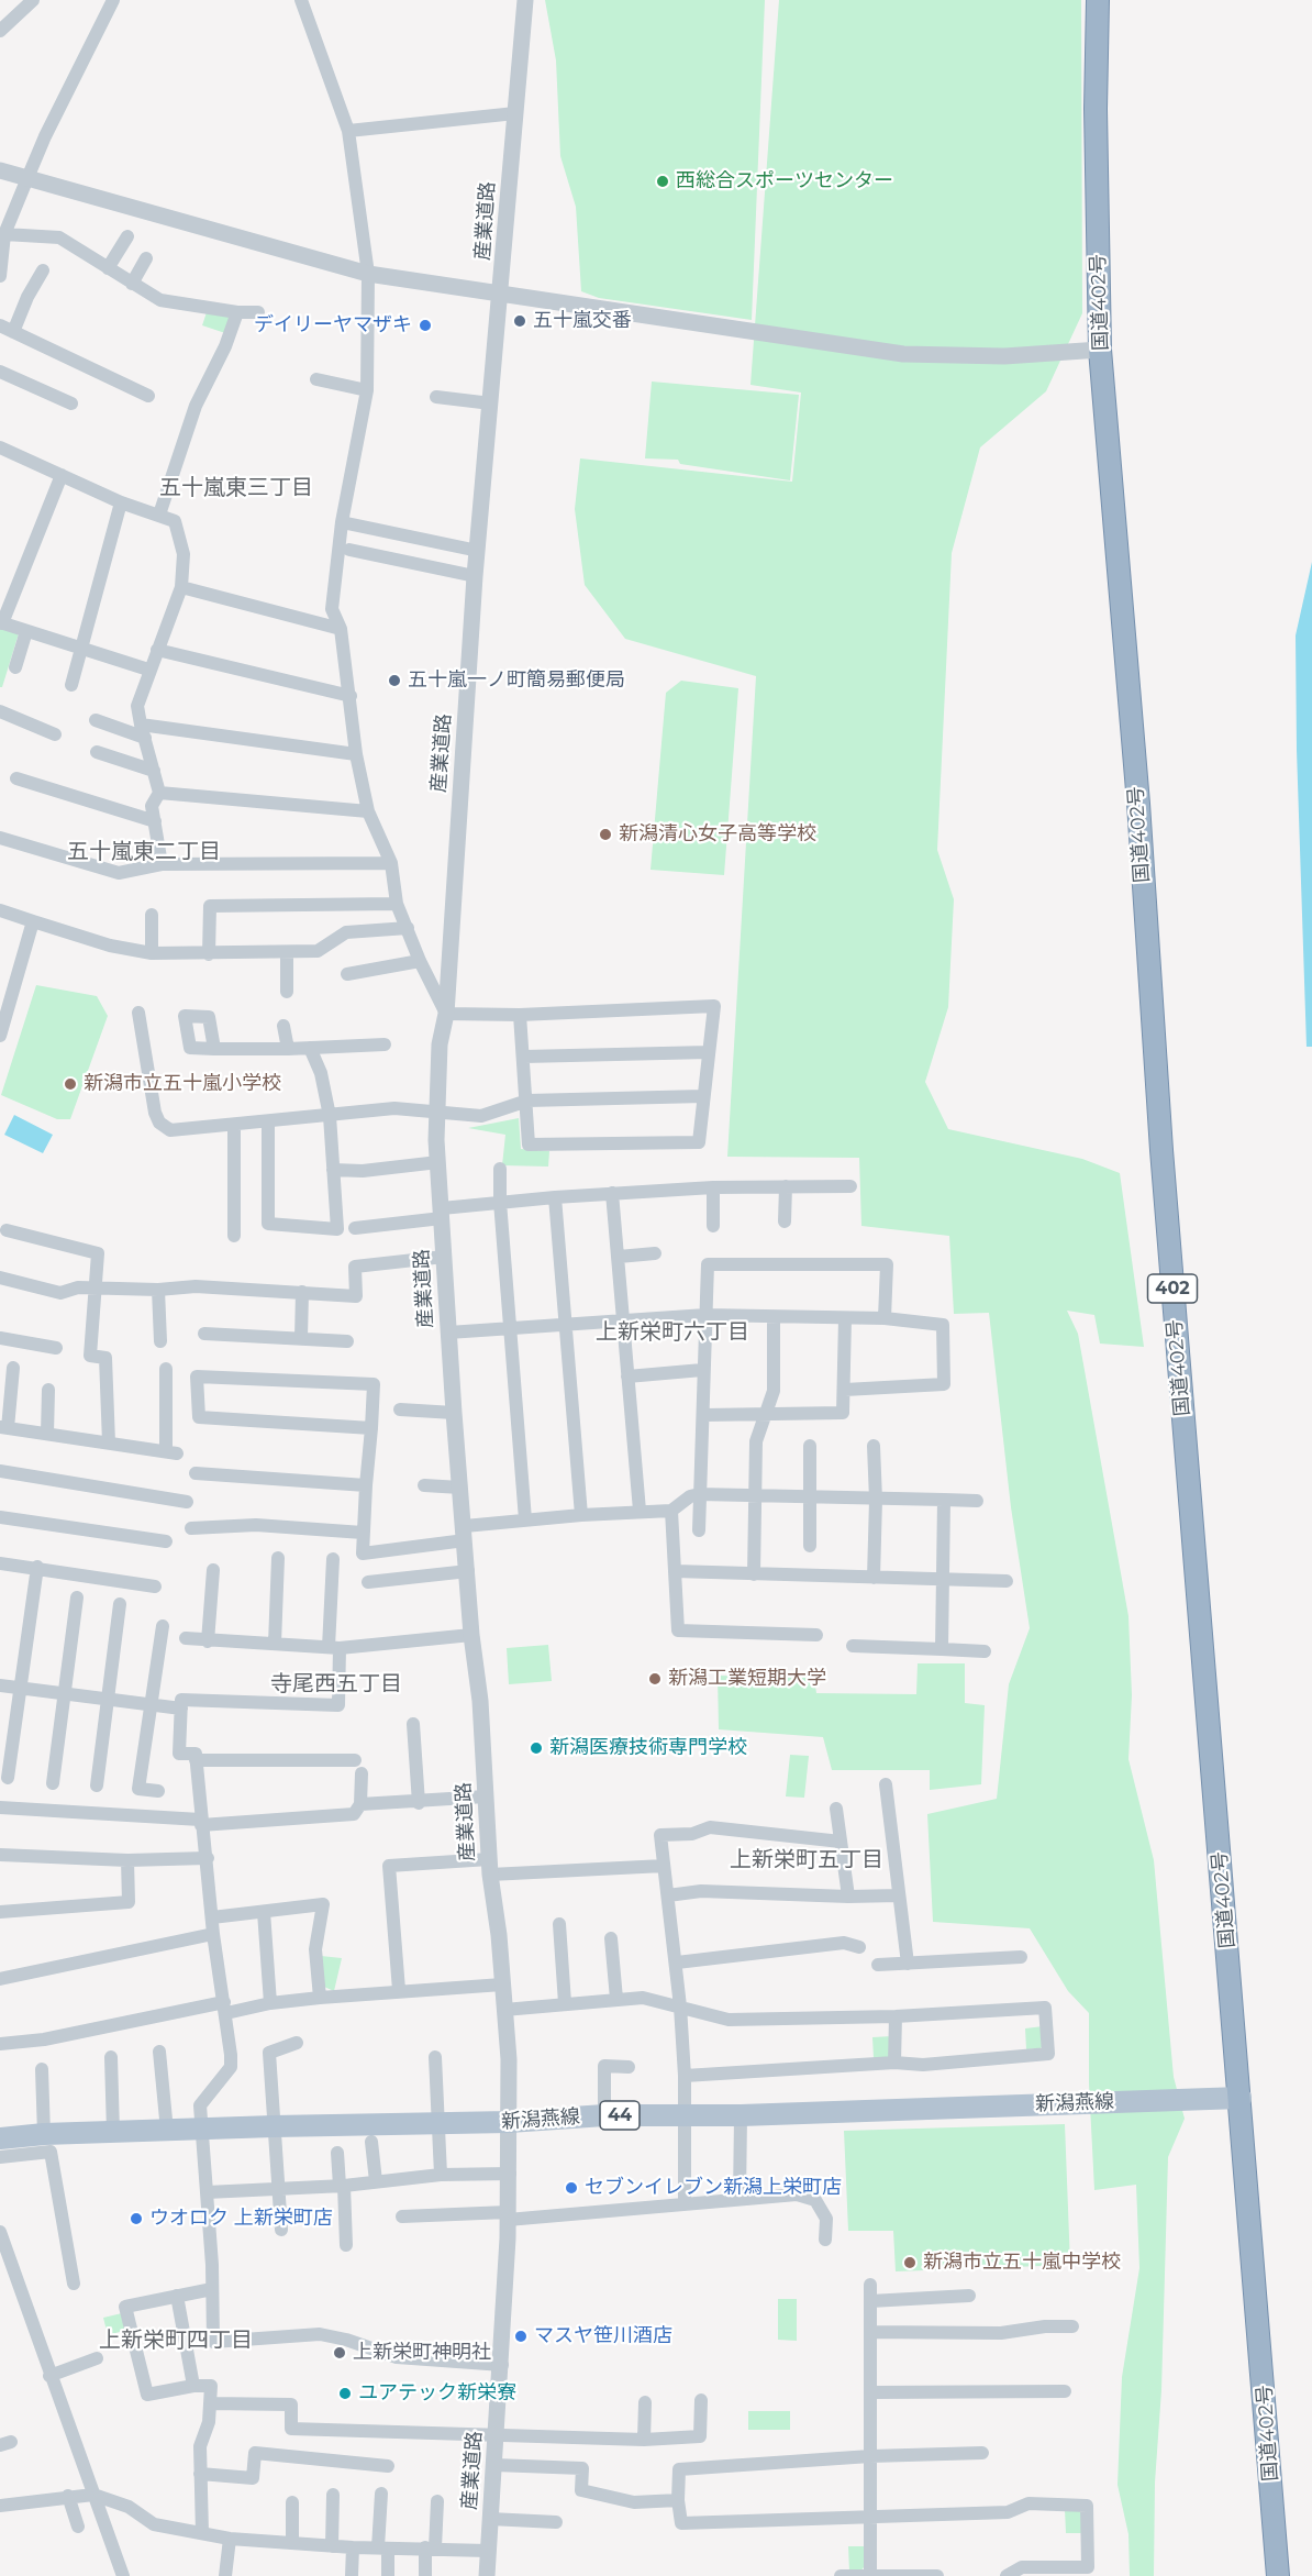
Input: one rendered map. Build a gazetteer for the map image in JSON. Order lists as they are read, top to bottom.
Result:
{
  "streets": {
    "highway": ["国道402号", "402"],
    "main road": ["新潟燕線", "44"],
    "street": ["産業道路"]
  },
  "crossings": [
    ["産業道路", "新潟燕線"],
    ["国道402号", "新潟燕線"]
  ],
  "districts": [
    "五十嵐東三丁目",
    "五十嵐東二丁目",
    "上新栄町六丁目",
    "寺尾西五丁目",
    "上新栄町五丁目",
    "上新栄町四丁目"
  ],
  "places": [
    "西総合スポーツセンター",
    "五十嵐交番",
    "デイリーヤマザキ",
    "五十嵐一ノ町簡易郵便局",
    "新潟清心女子高等学校",
    "新潟市立五十嵐小学校",
    "新潟工業短期大学",
    "新潟医療技術専門学校",
    "セブンイレブン新潟上栄町店",
    "ウオロク 上新栄町店",
    "新潟市立五十嵐中学校",
    "マスヤ笹川酒店",
    "上新栄町神明社",
    "ユアテック新栄寮"
  ]
}
